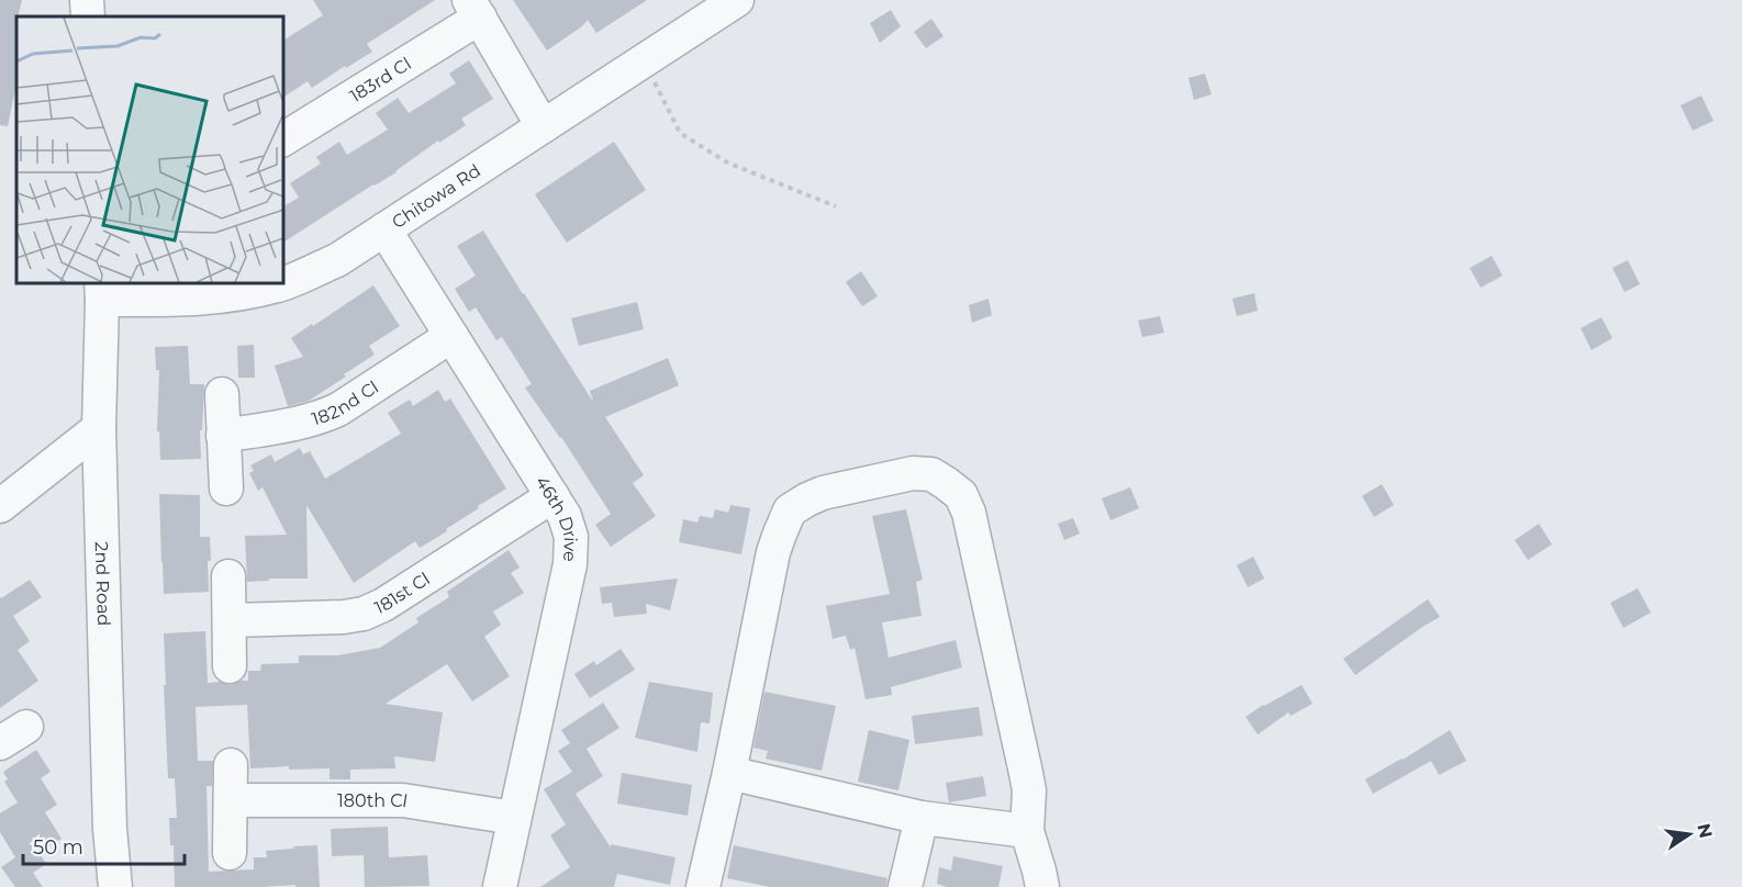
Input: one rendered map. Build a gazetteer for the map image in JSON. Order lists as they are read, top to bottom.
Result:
{
  "streets": {
    "street": [
      "183rd Cl",
      "Chitowa Rd",
      "182nd Cl",
      "46th Drive",
      "2nd Road",
      "181st Cl",
      "180th Cl"
    ]
  },
  "crossings": [
    ["Chitowa Rd", "46th Drive"],
    ["Chitowa Rd", "2nd Road"],
    ["182nd Cl", "46th Drive"],
    ["46th Drive", "181st Cl"],
    ["46th Drive", "180th Cl"]
  ],
  "scale_bar": "50 m",
  "north": "right"
}
